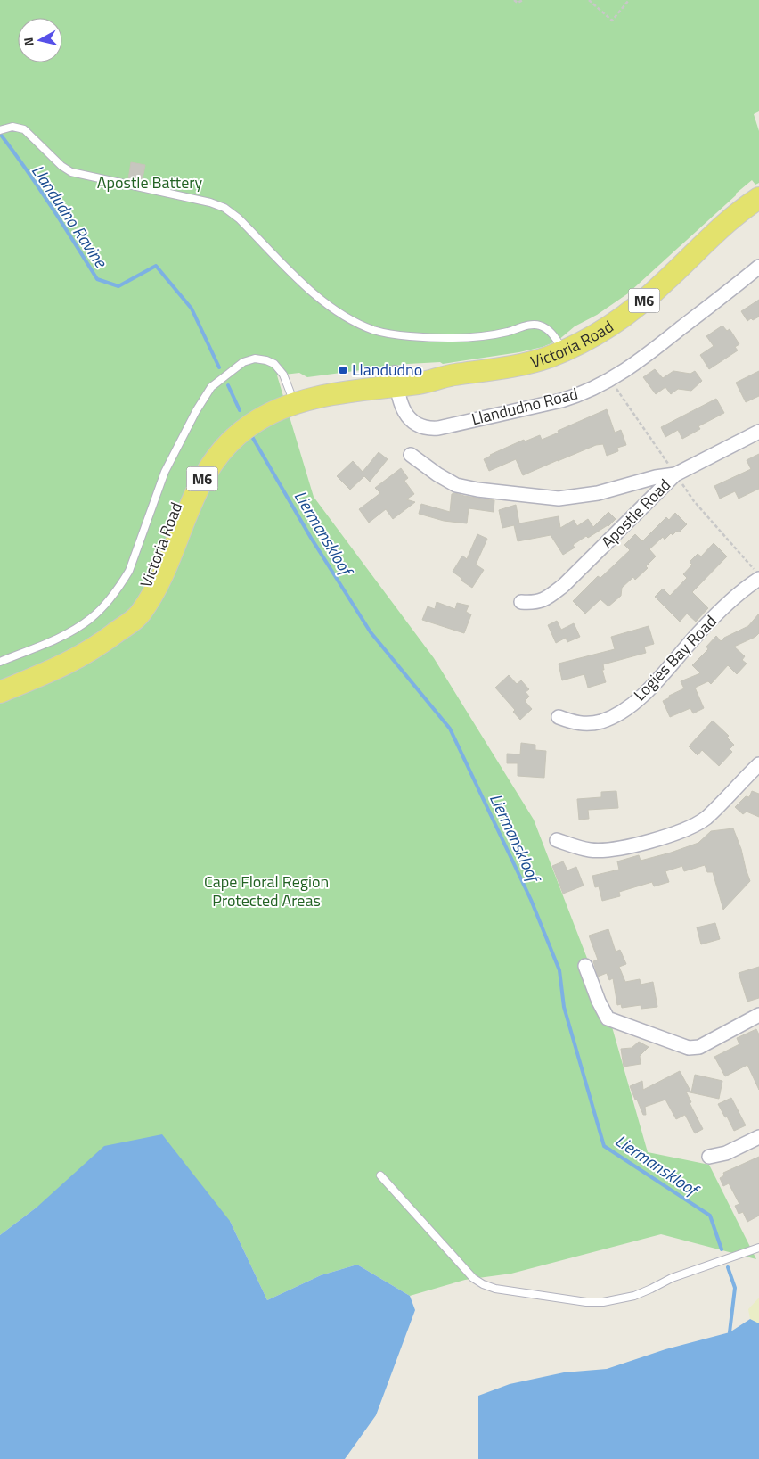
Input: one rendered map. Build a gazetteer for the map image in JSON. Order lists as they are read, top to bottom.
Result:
{
  "streets": {
    "main road": ["M6", "Victoria Road"],
    "street": ["Llandudno Road", "Apostle Road", "Logies Bay Road"]
  },
  "crossings": [
    ["Victoria Road", "Llandudno Road"]
  ],
  "water": ["Llandudno Ravine", "Liermanskloof"],
  "parks": ["Apostle Battery", "Cape Floral Region Protected Areas"],
  "places": {
    "transit": ["Llandudno"]
  },
  "north": "left"
}
